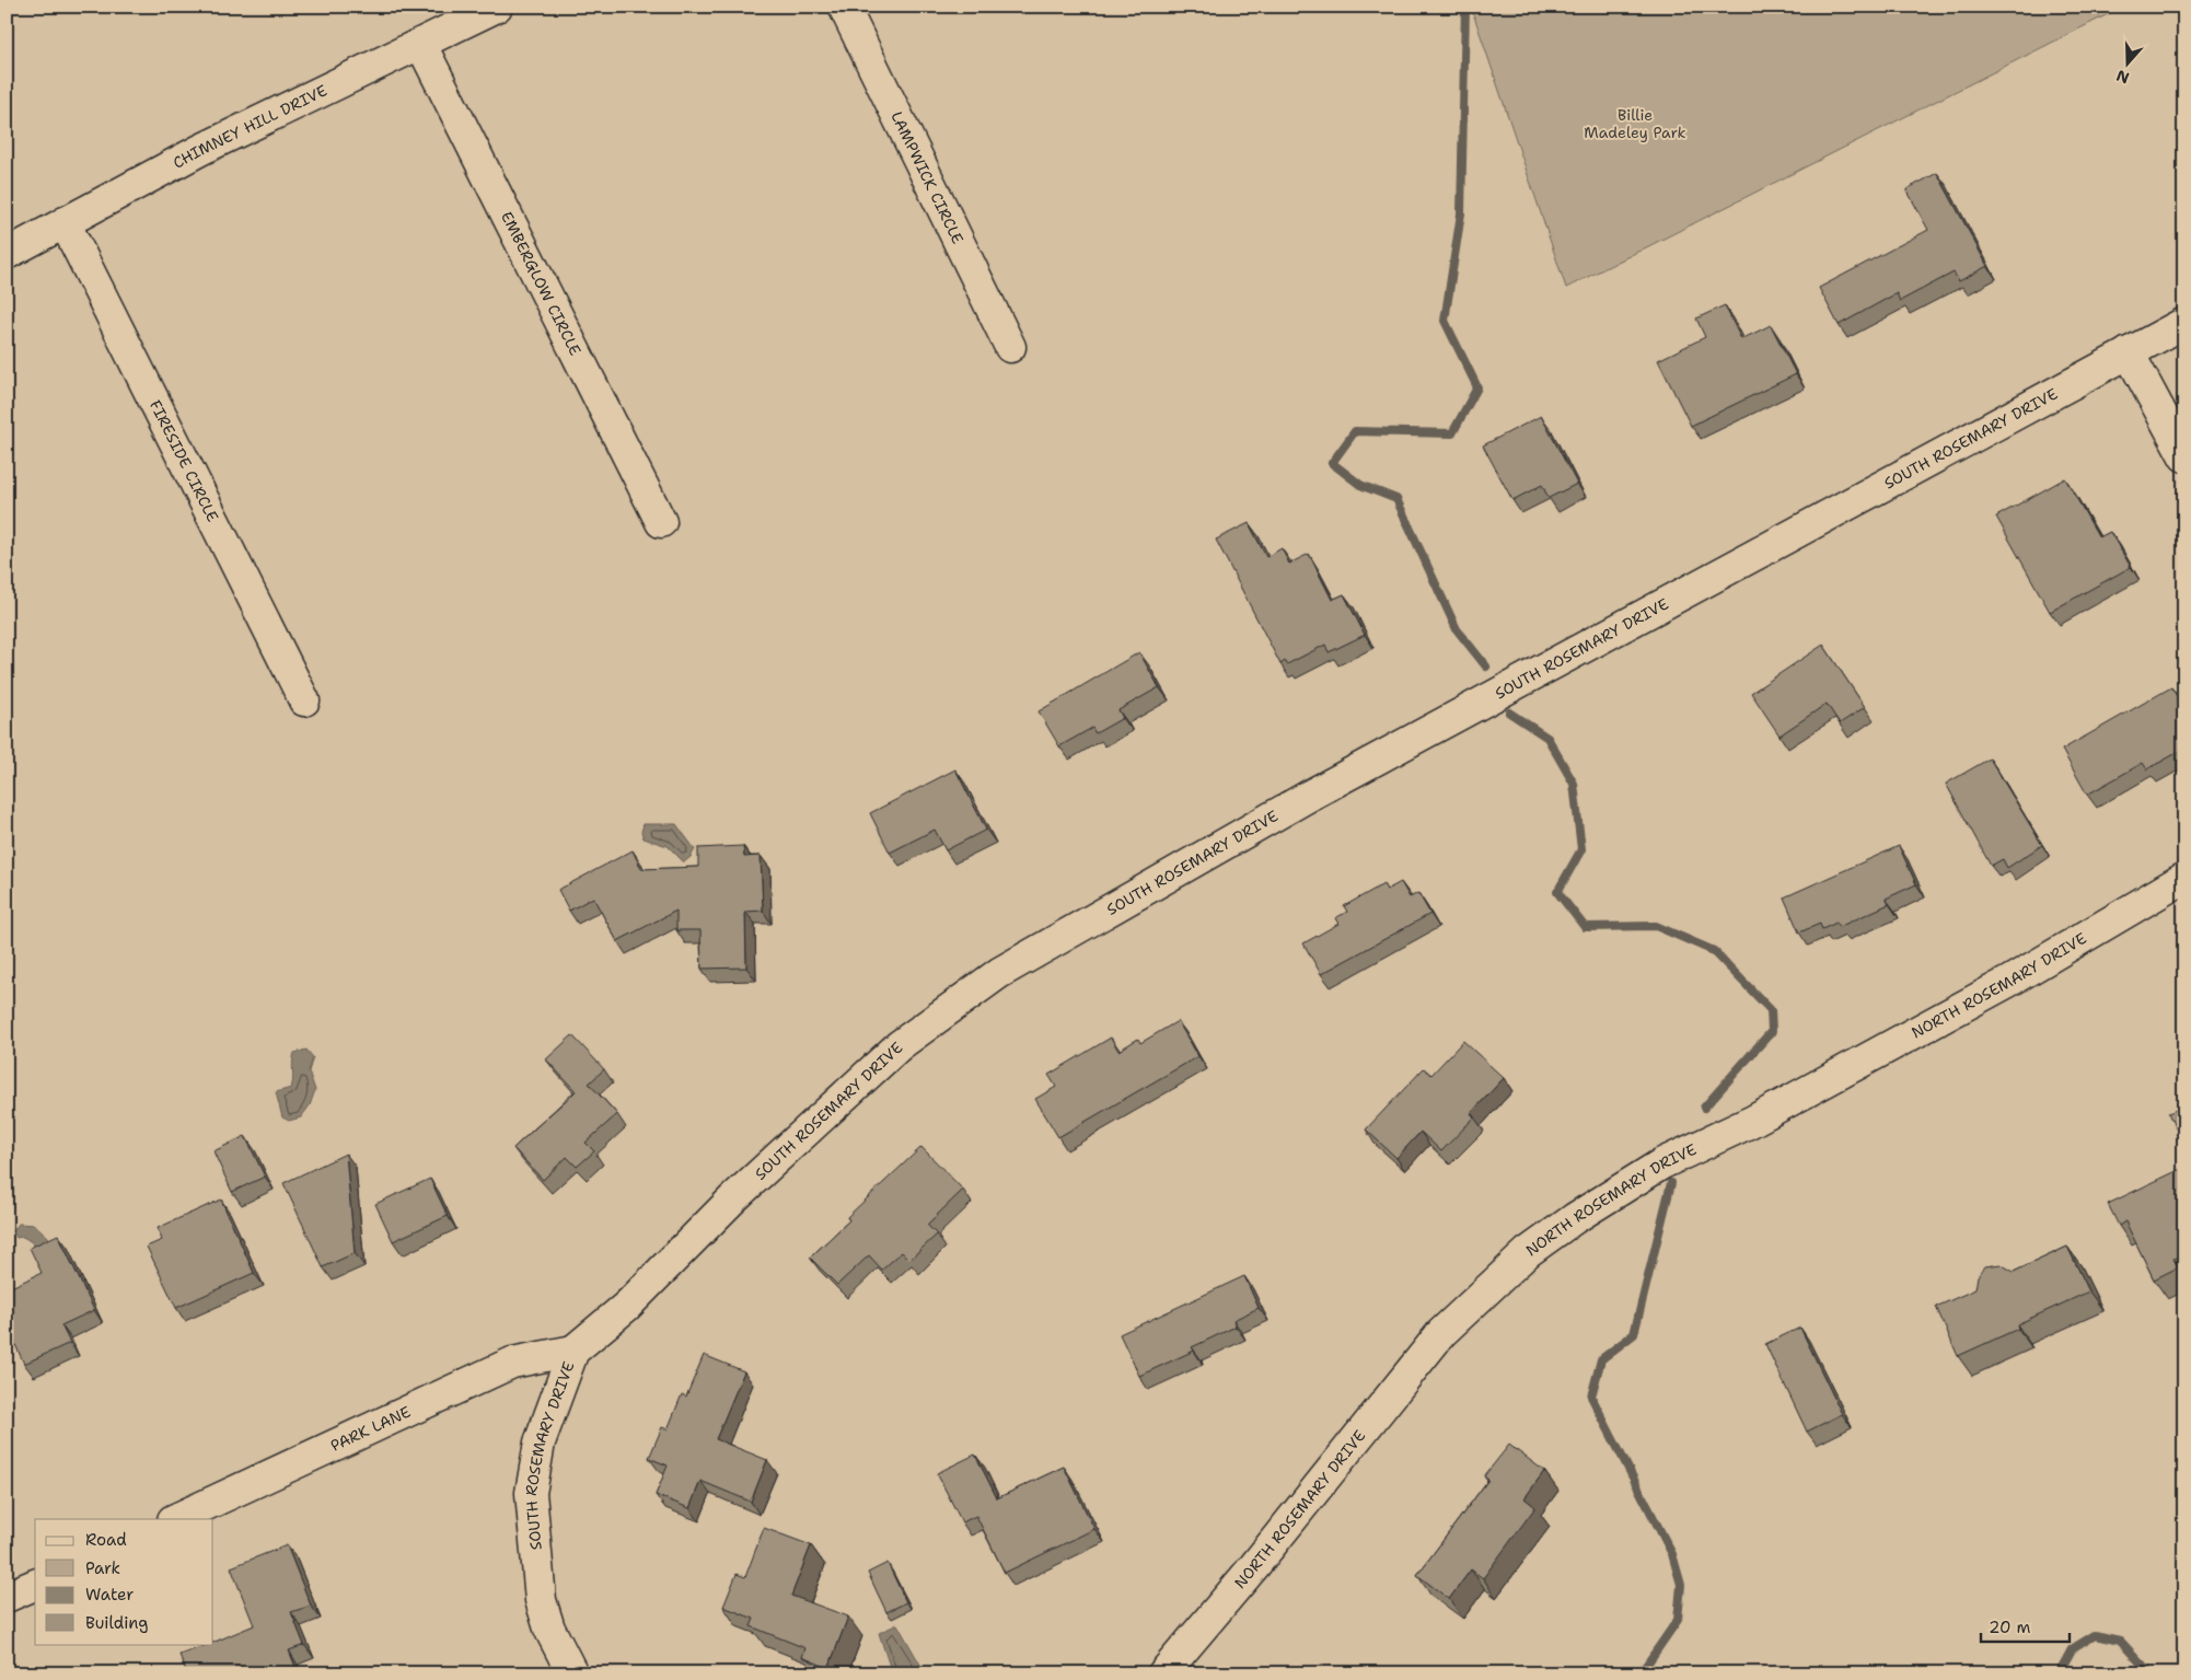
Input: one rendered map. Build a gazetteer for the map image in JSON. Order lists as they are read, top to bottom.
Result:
{
  "streets": {
    "street": [
      "CHIMNEY HILL DRIVE",
      "LAMPWICK CIRCLE",
      "EMBERGLOW CIRCLE",
      "SOUTH ROSEMARY DRIVE",
      "FIRESIDE CIRCLE",
      "NORTH ROSEMARY DRIVE",
      "PARK LANE"
    ]
  },
  "crossings": [
    ["CHIMNEY HILL DRIVE", "EMBERGLOW CIRCLE"],
    ["CHIMNEY HILL DRIVE", "FIRESIDE CIRCLE"],
    ["SOUTH ROSEMARY DRIVE", "PARK LANE"]
  ],
  "parks": ["Billie Madeley Park"],
  "legend": [
    "Road",
    "Park",
    "Water",
    "Building"
  ],
  "scale_bar": "20 m",
  "north": "bottom"
}
